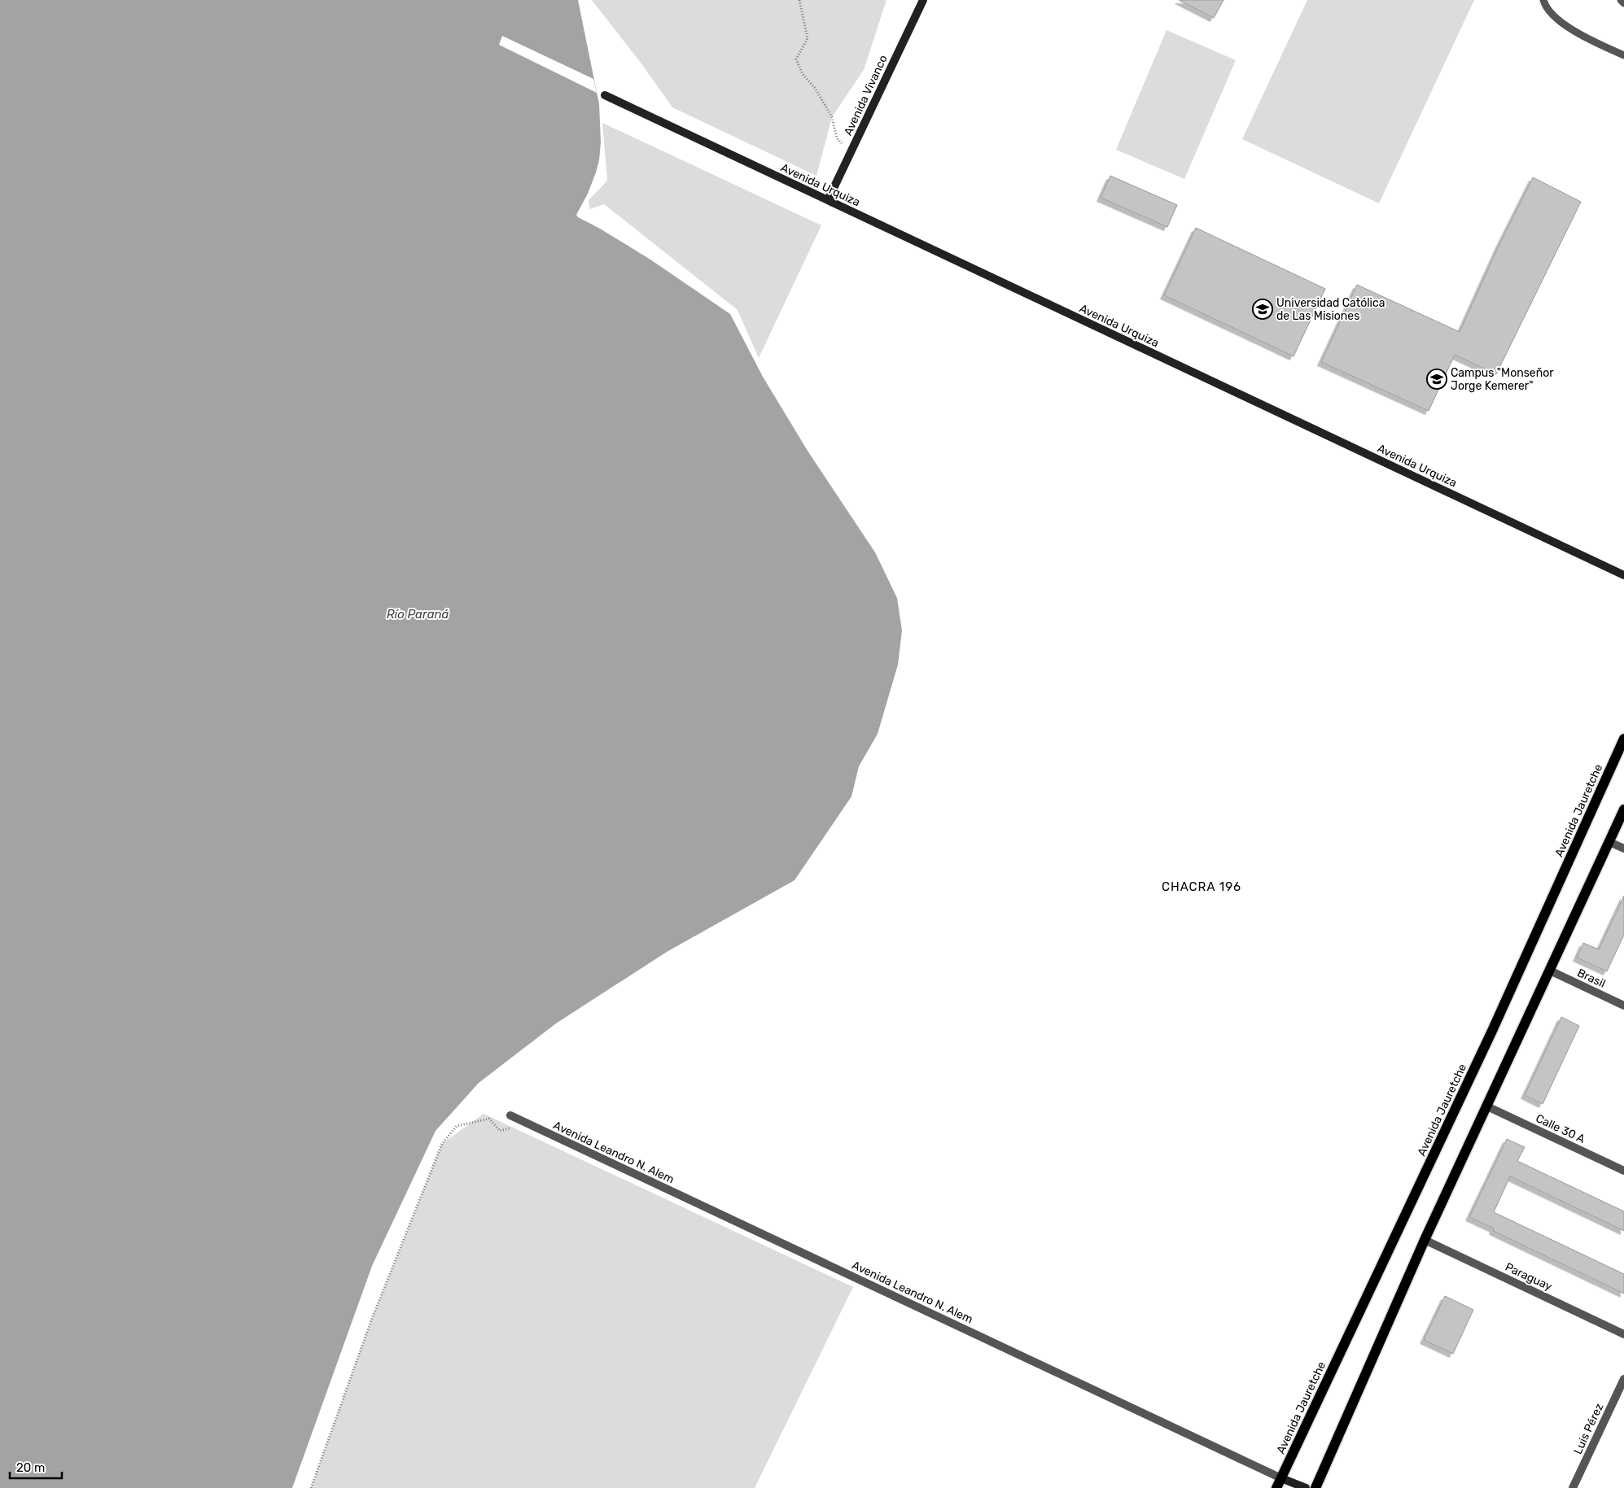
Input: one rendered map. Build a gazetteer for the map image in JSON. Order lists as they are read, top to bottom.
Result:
{
  "streets": {
    "main road": [
      "Avenida Vivanco",
      "Avenida Urquiza",
      "Avenida Jauretche",
      "Avenida Leandro N. Alem"
    ],
    "street": [
      "Brasil",
      "Calle 30 A",
      "Paraguay",
      "Luis Pérez"
    ]
  },
  "crossings": [
    ["Avenida Vivanco", "Avenida Urquiza"],
    ["Avenida Jauretche", "Avenida Leandro N. Alem"]
  ],
  "districts": ["CHACRA 196"],
  "water": ["Río Paraná"],
  "places": {
    "school or university": ["Universidad Católica de Las Misiones", "Campus \"Monseñor Jorge Kemerer\""]
  },
  "scale_bar": "20 m"
}
